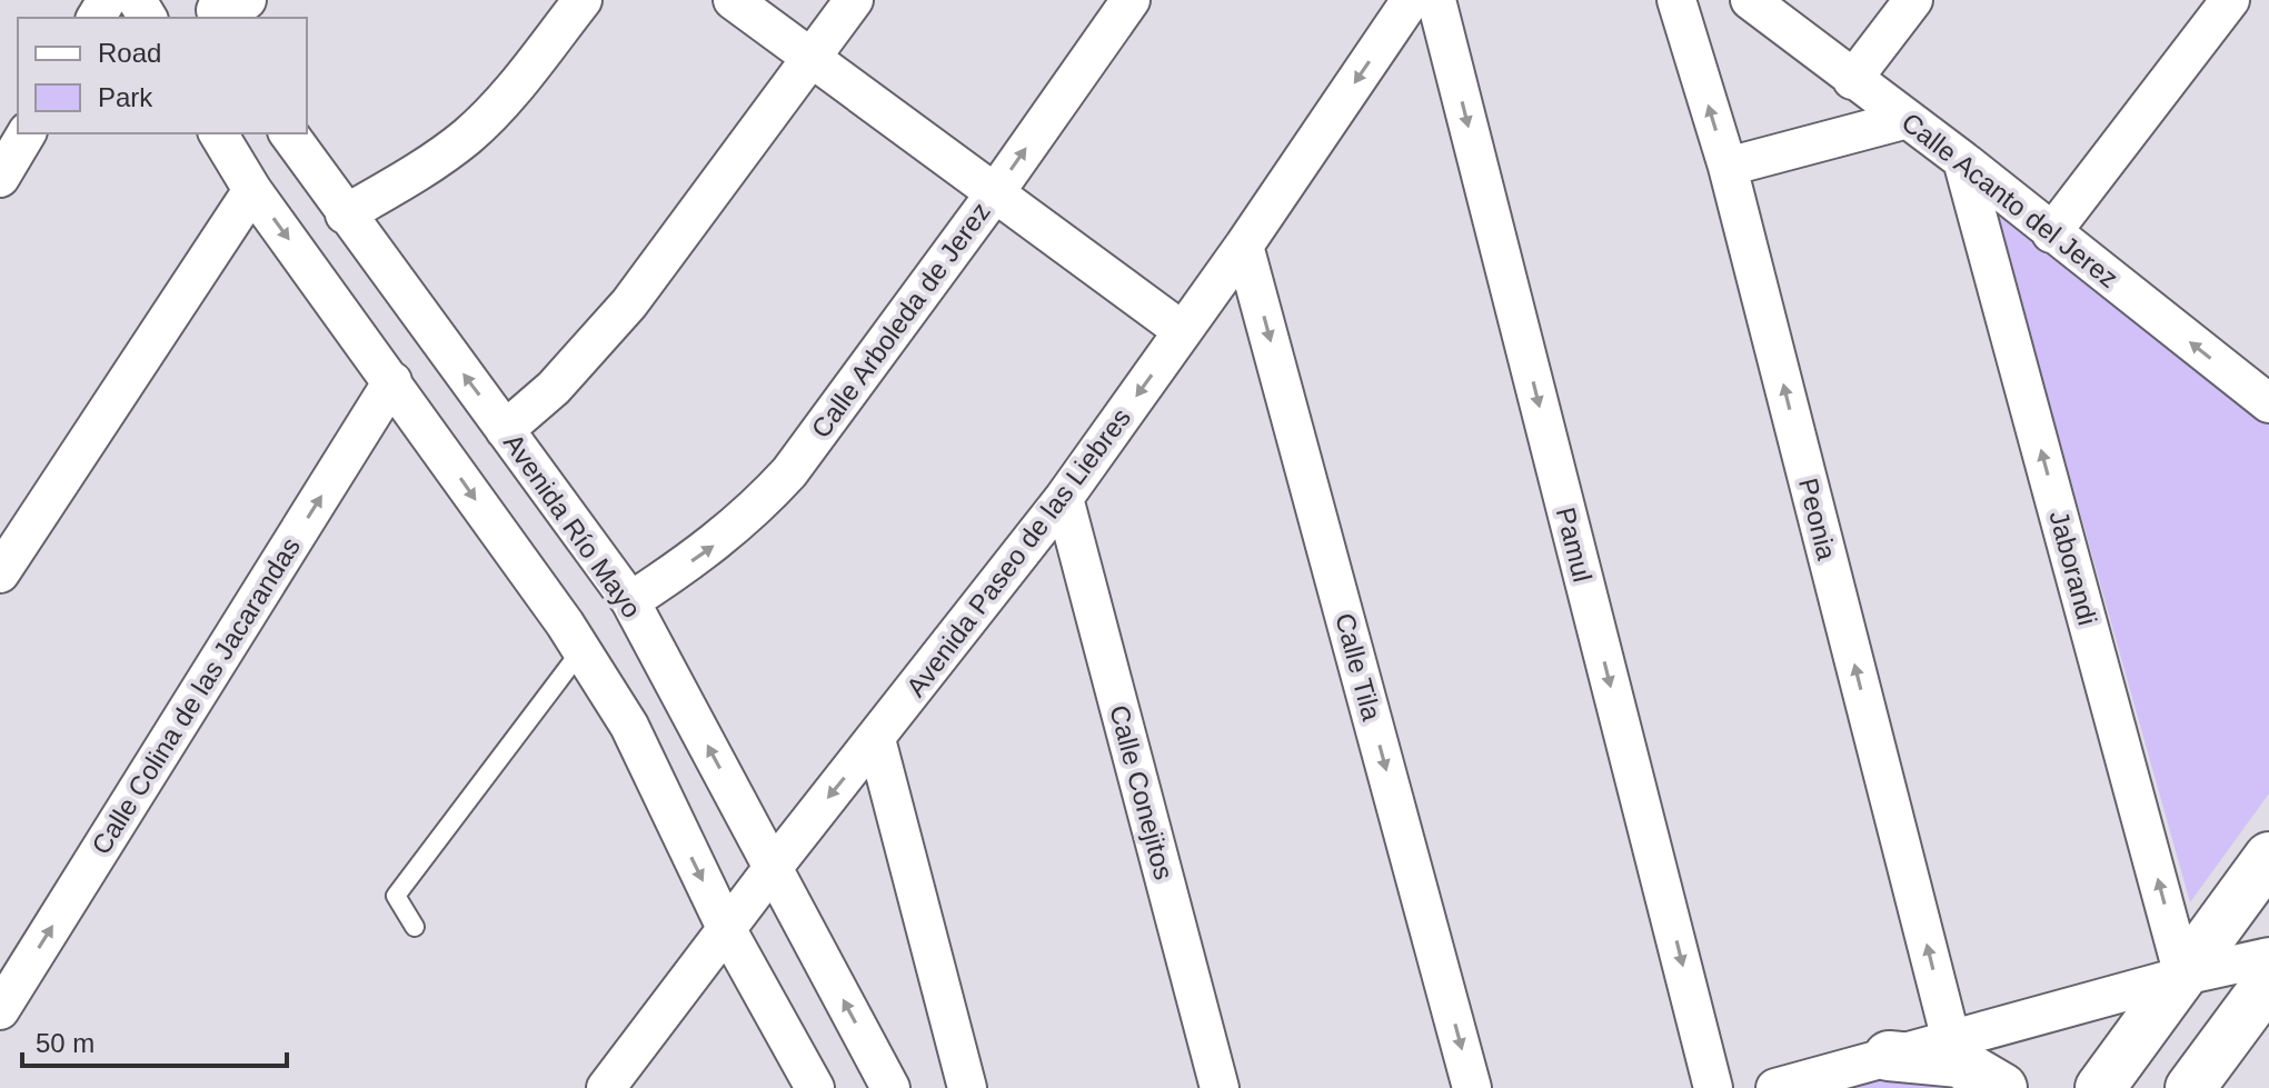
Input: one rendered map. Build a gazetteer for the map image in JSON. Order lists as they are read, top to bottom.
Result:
{
  "streets": {
    "street": [
      "Calle Acanto del Jerez",
      "Calle Arboleda de Jerez",
      "Peonia",
      "Avenida Río Mayo",
      "Pamul",
      "Avenida Paseo de las Liebres",
      "Jaborandi",
      "Calle Tila",
      "Calle Colina de las Jacarandas",
      "Calle Conejitos"
    ]
  },
  "crossings": [
    ["Calle Acanto del Jerez", "Jaborandi"],
    ["Calle Arboleda de Jerez", "Avenida Río Mayo"],
    ["Avenida Río Mayo", "Avenida Paseo de las Liebres"],
    ["Avenida Paseo de las Liebres", "Calle Tila"],
    ["Avenida Paseo de las Liebres", "Calle Conejitos"]
  ],
  "one_way": [
    "Calle Acanto del Jerez",
    "Peonia",
    "Pamul",
    "Avenida Paseo de las Liebres",
    "Jaborandi",
    "Calle Tila"
  ],
  "legend": ["Road", "Park"],
  "scale_bar": "50 m"
}
